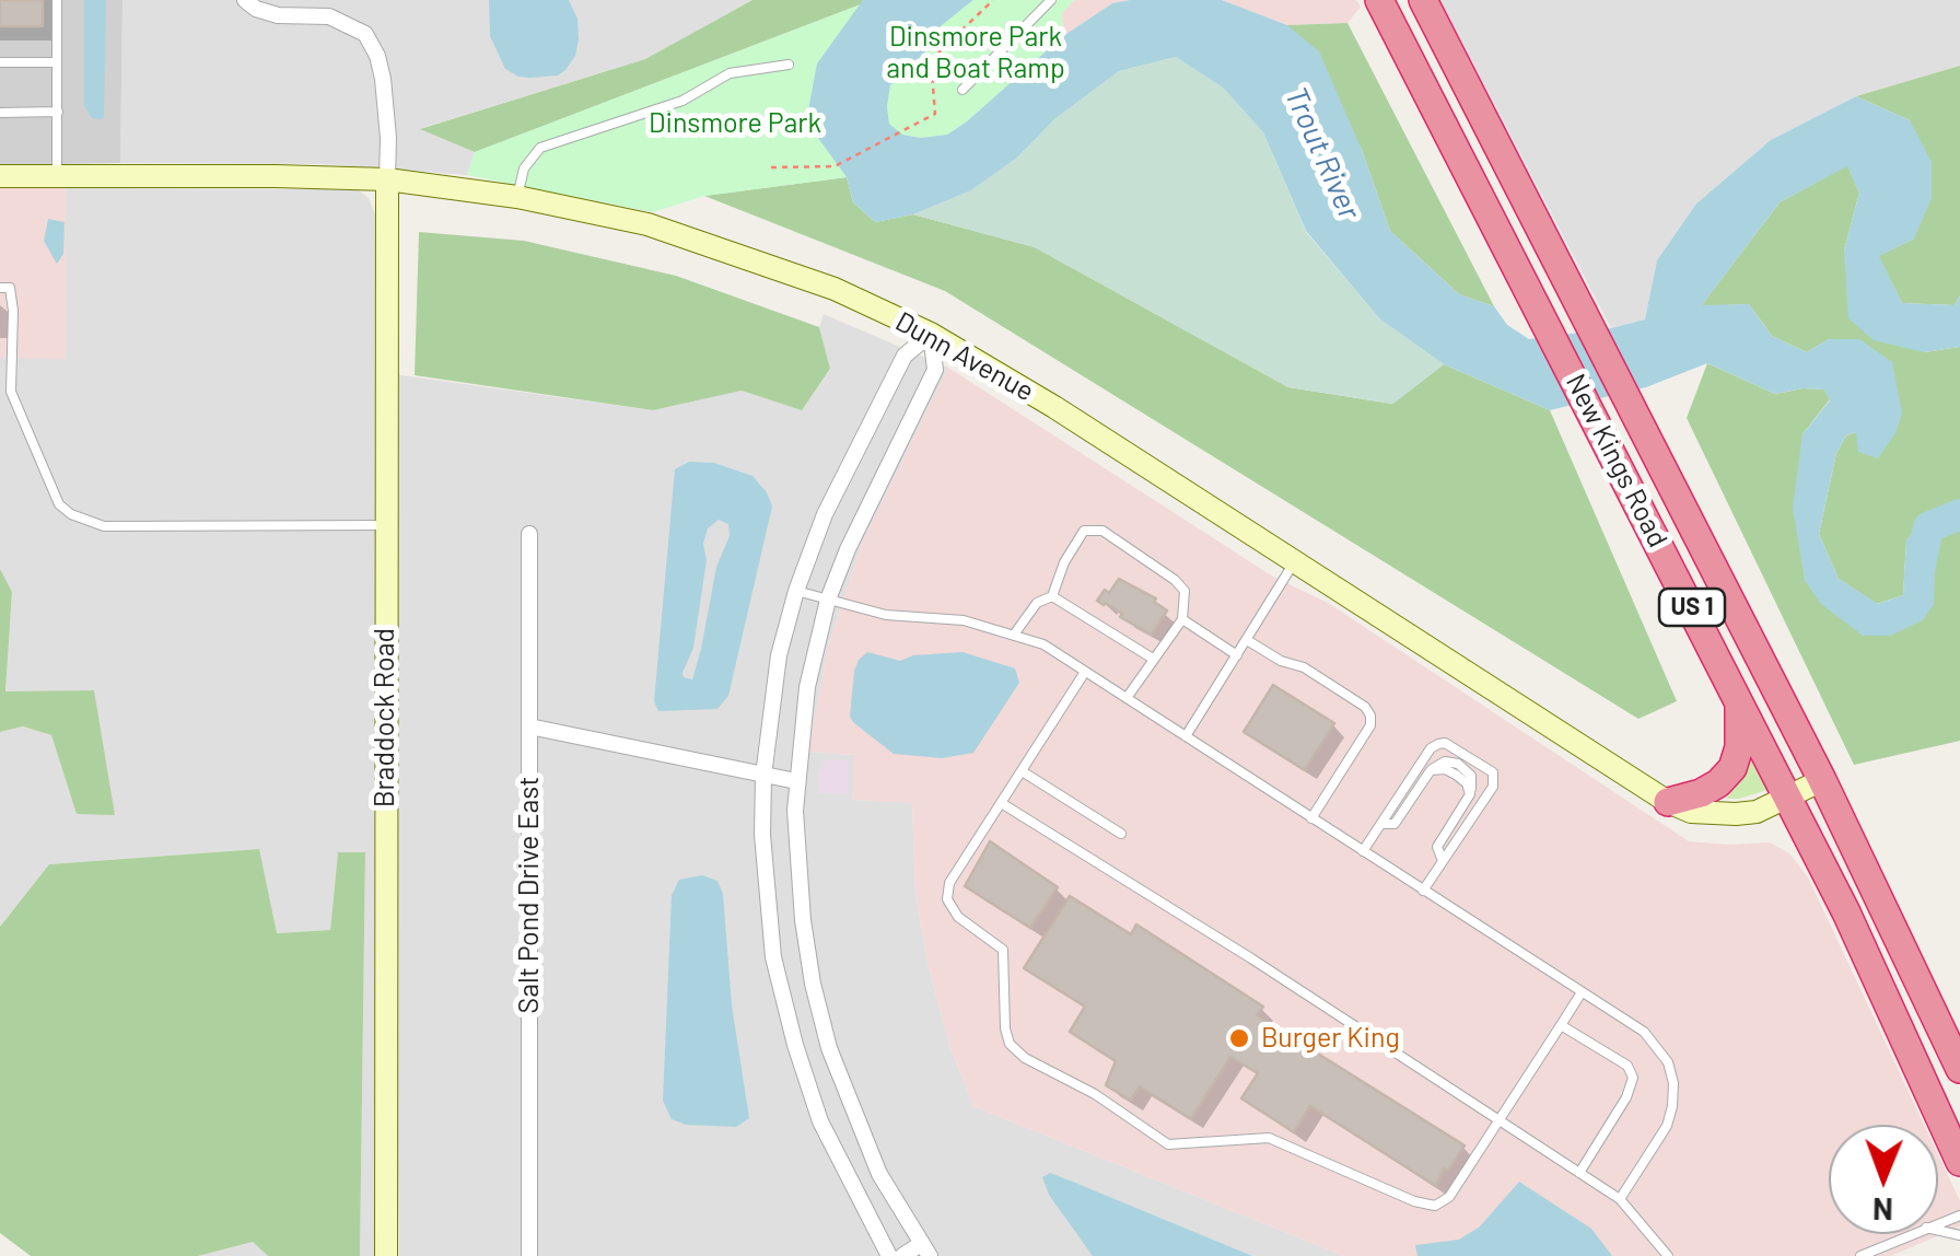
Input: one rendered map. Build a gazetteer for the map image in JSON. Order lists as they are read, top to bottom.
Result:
{
  "streets": {
    "highway": ["New Kings Road", "US 1"],
    "main road": ["Dunn Avenue", "Braddock Road"],
    "street": ["Salt Pond Drive East"]
  },
  "crossings": [
    ["Dunn Avenue", "New Kings Road"],
    ["Dunn Avenue", "Braddock Road"]
  ],
  "water": ["Trout River"],
  "parks": ["Dinsmore Park and Boat Ramp", "Dinsmore Park"],
  "places": ["Burger King"],
  "north": "bottom"
}
